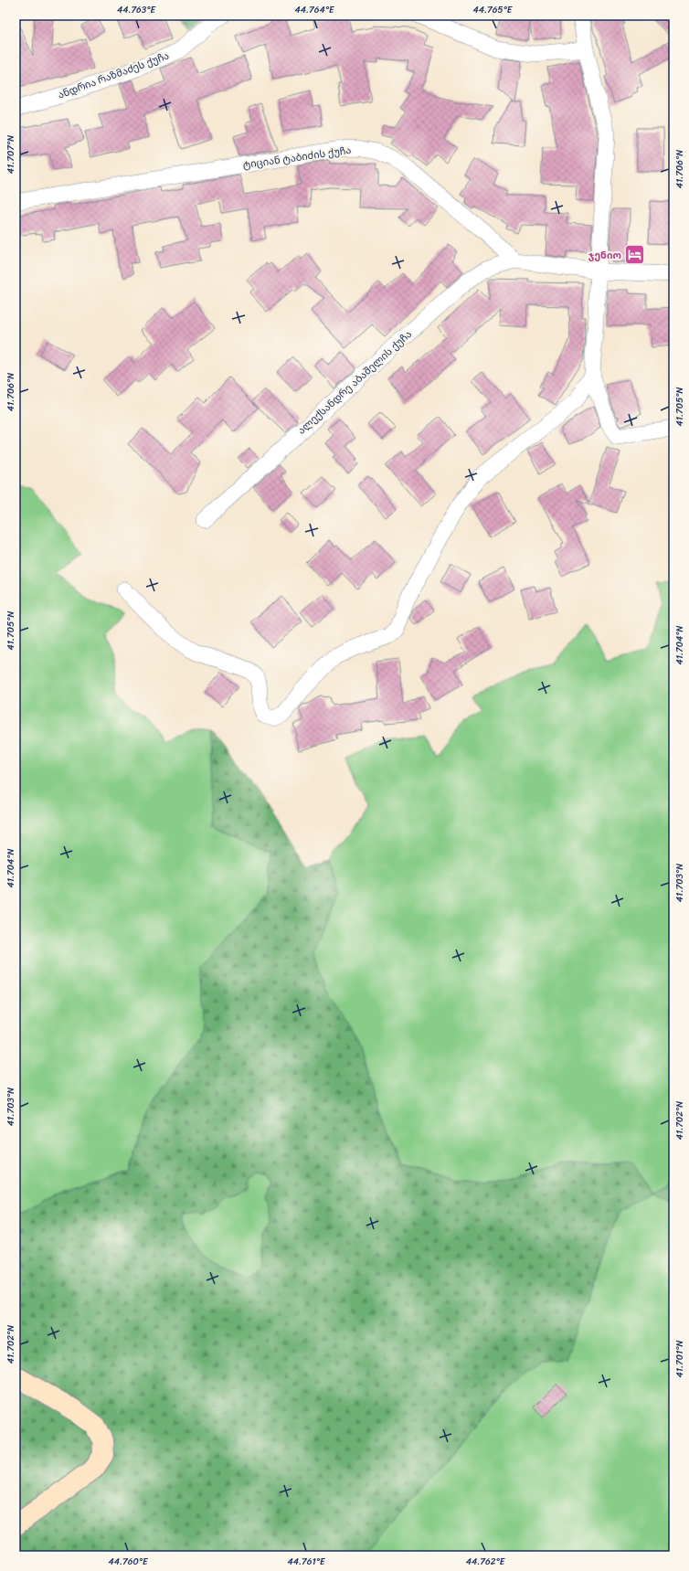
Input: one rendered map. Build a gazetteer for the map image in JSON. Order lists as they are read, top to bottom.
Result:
{
  "streets": {
    "street": ["ანდრია რაზმაძეს ქუჩა", "ტიციან ტაბიძის ქუჩა", "ალექსანდრე აბაშელის ქუჩა"]
  },
  "crossings": [
    ["ტიციან ტაბიძის ქუჩა", "ალექსანდრე აბაშელის ქუჩა"]
  ],
  "places": {
    "hotel": ["ჯენიო"]
  },
  "coordinates": [
    "44.763°E",
    "44.764°E",
    "44.765°E",
    "41.707°N",
    "41.706°N",
    "41.705°N",
    "41.704°N",
    "41.703°N",
    "41.702°N",
    "41.701°N",
    "44.760°E",
    "44.761°E",
    "44.762°E"
  ]
}
